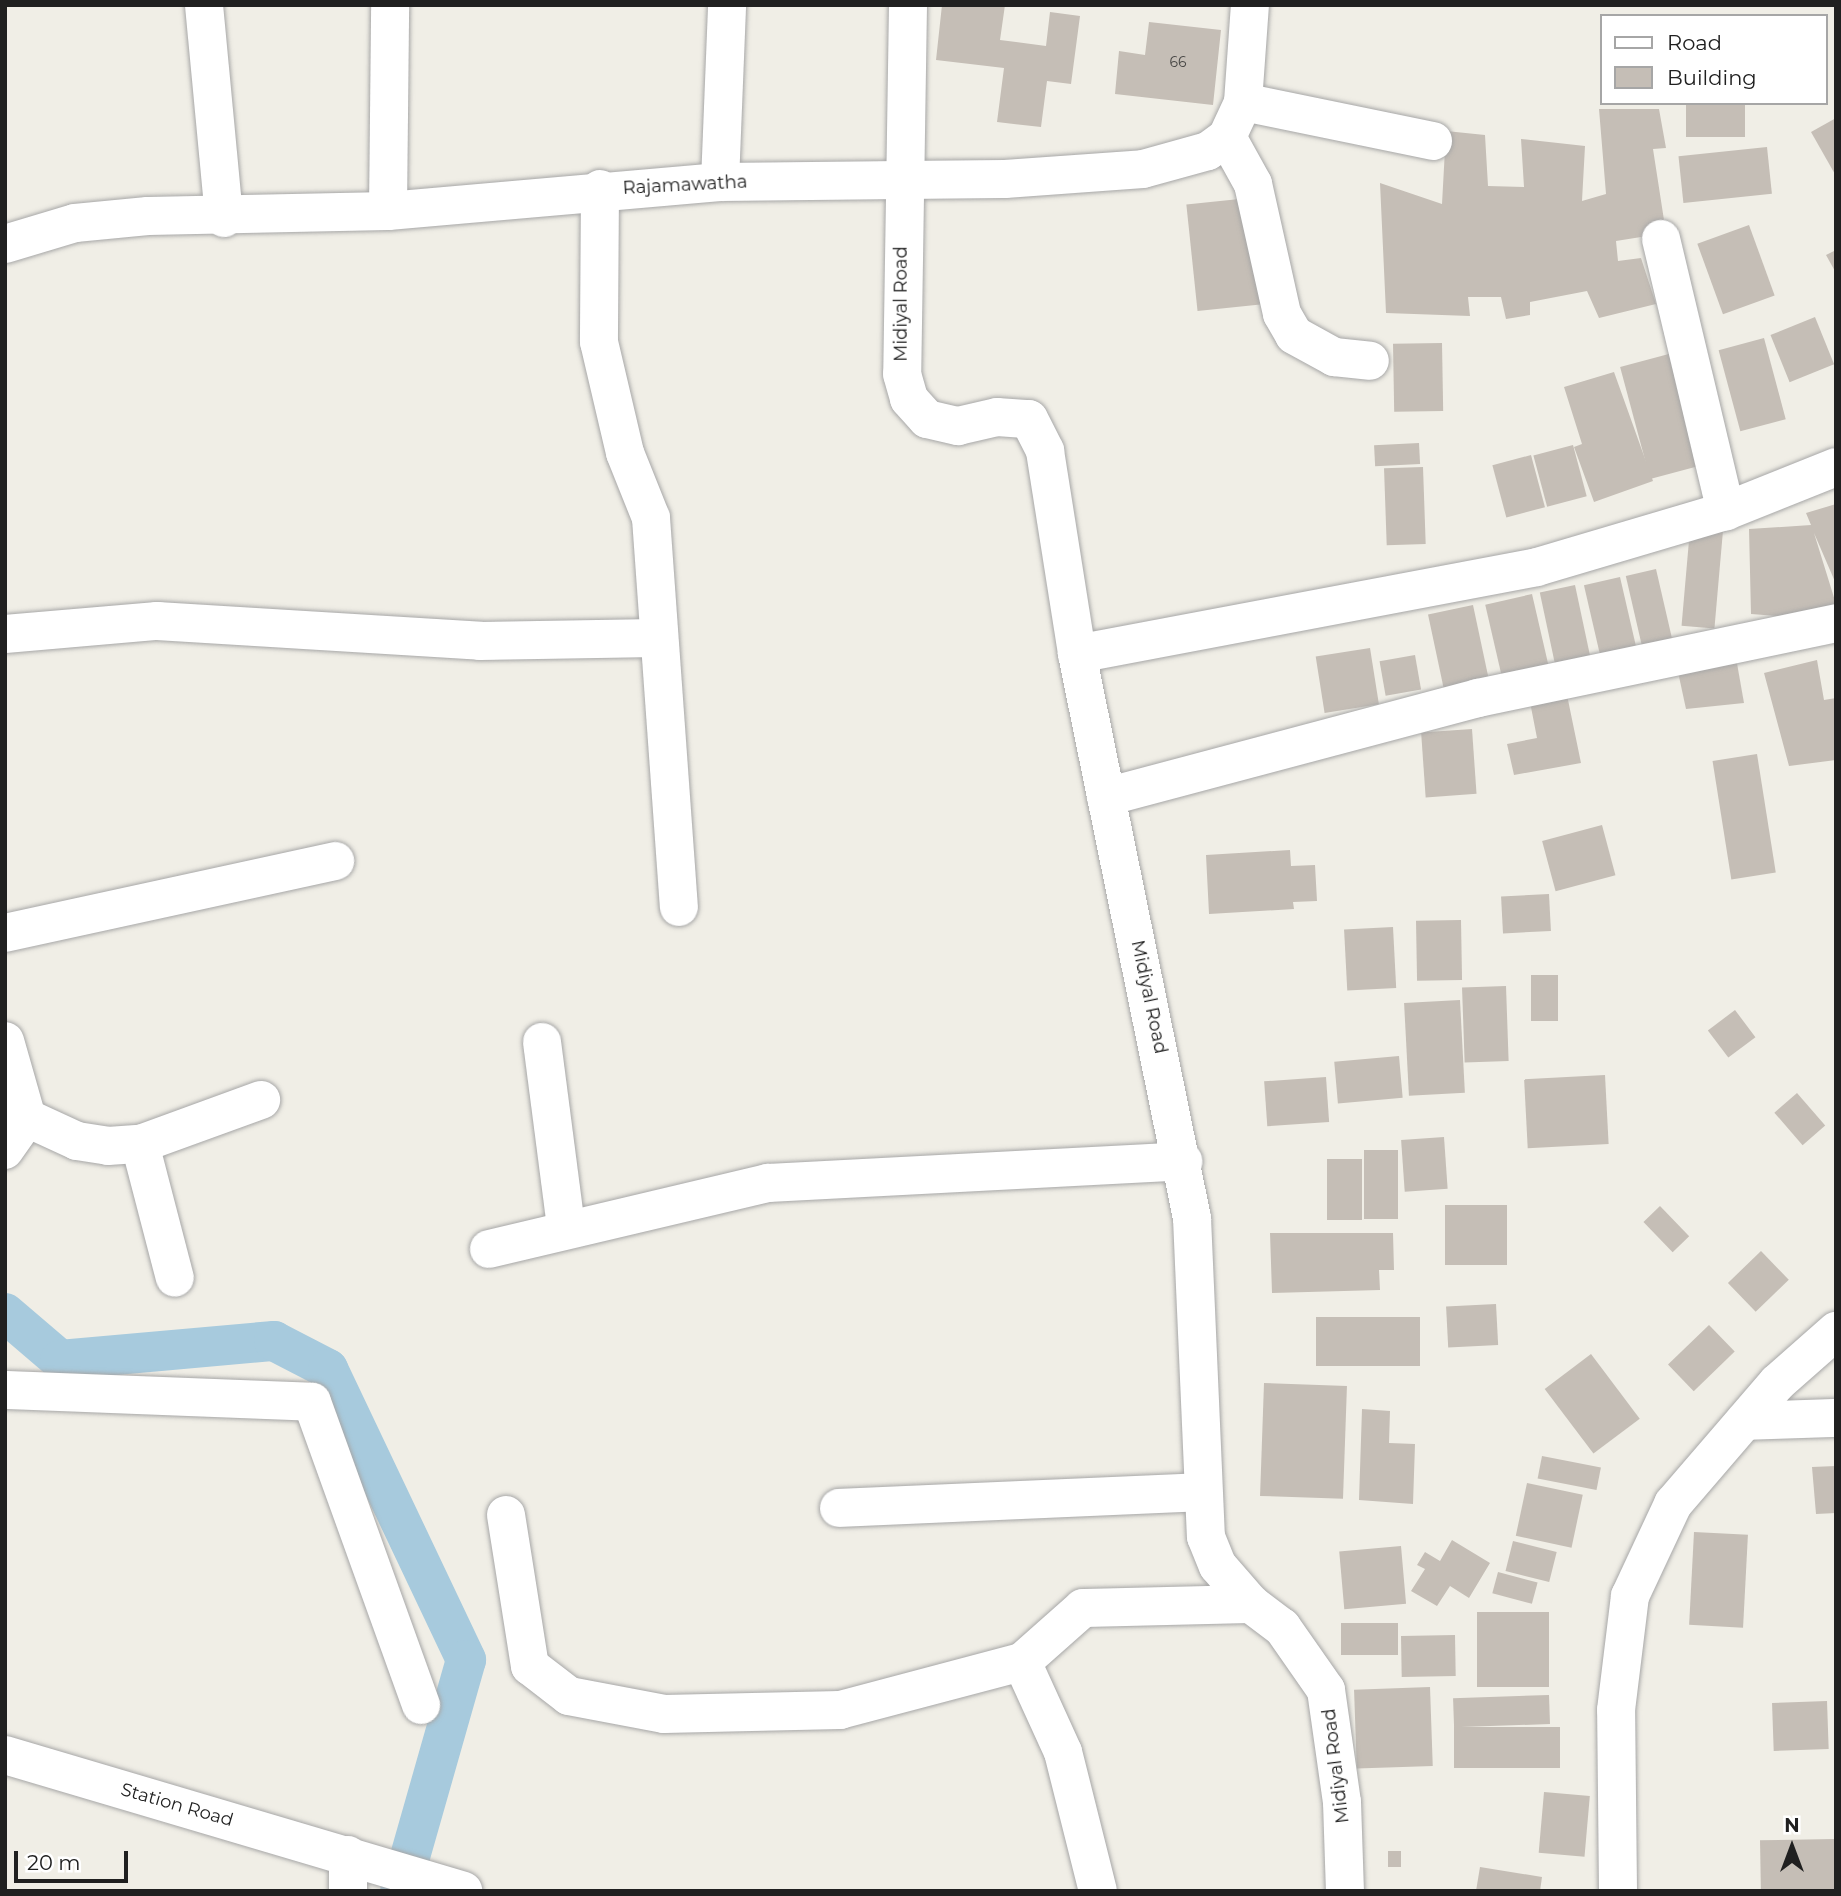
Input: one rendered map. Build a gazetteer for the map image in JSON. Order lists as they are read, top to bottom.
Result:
{
  "streets": {
    "street": ["Rajamawatha", "Midiyal Road", "Station Road"]
  },
  "crossings": [
    ["Rajamawatha", "Midiyal Road"]
  ],
  "house_numbers": ["66"],
  "legend": ["Road", "Building"],
  "scale_bar": "20 m",
  "north": "top"
}
